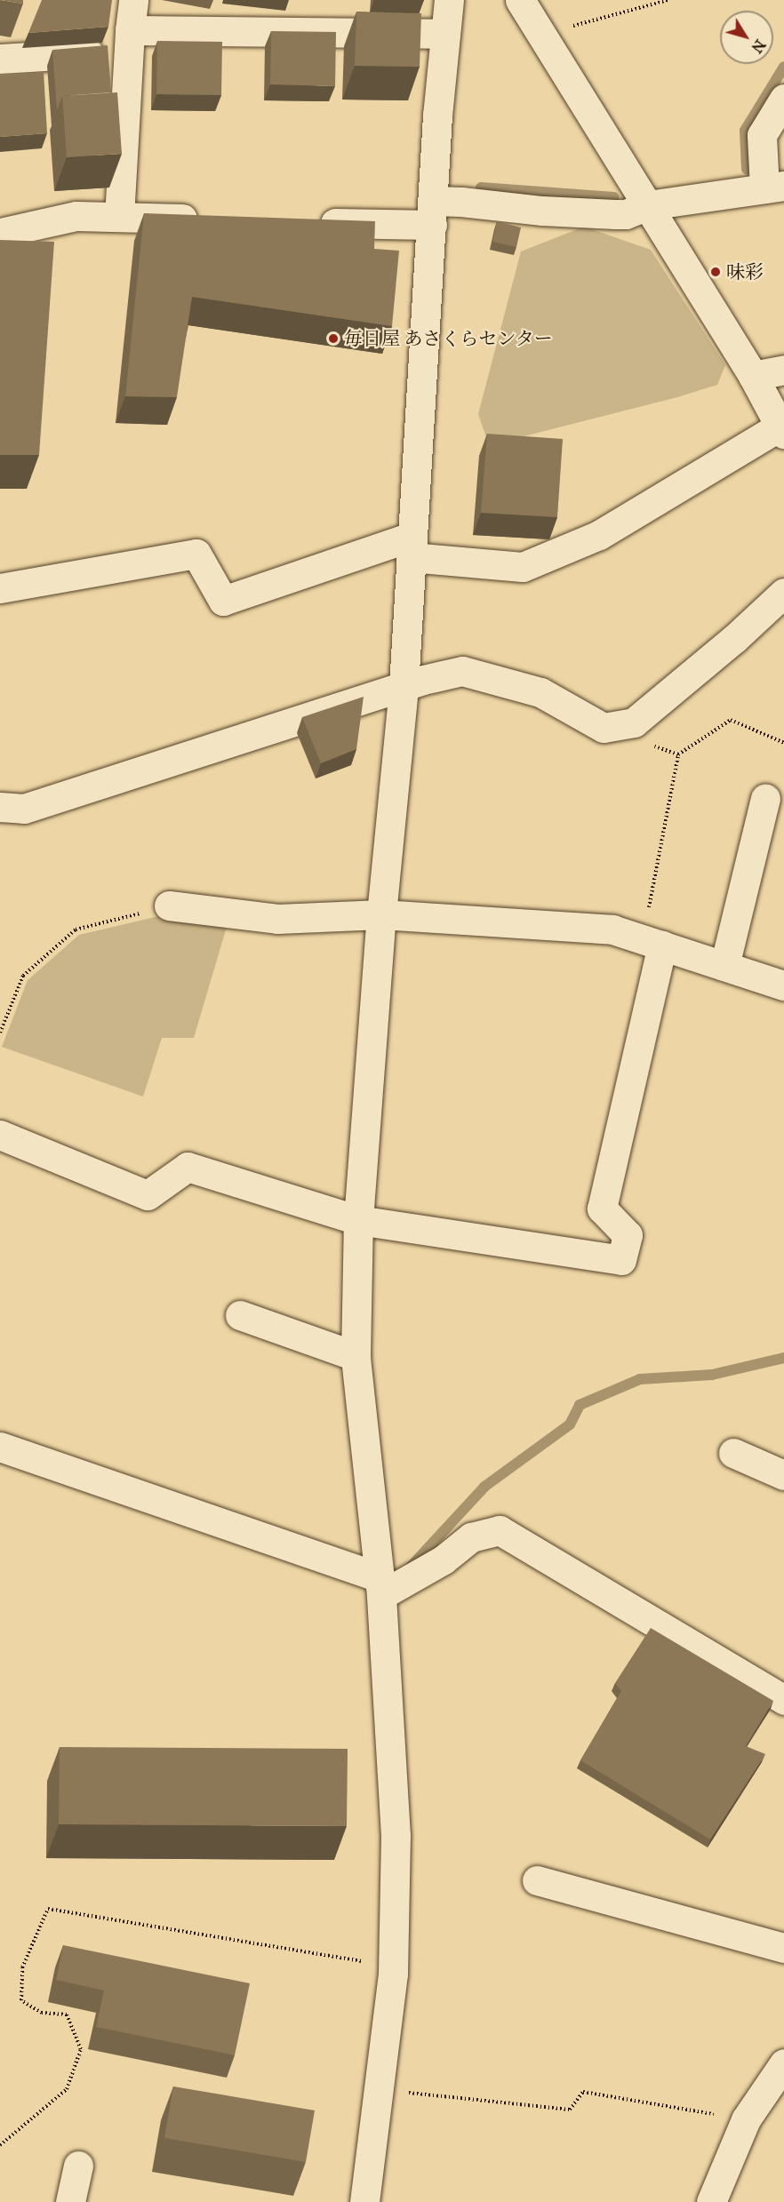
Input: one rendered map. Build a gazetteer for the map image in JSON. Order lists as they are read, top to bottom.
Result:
{
  "places": ["味彩", "毎日屋 あさくらセンター"],
  "north": "bottom right"
}
